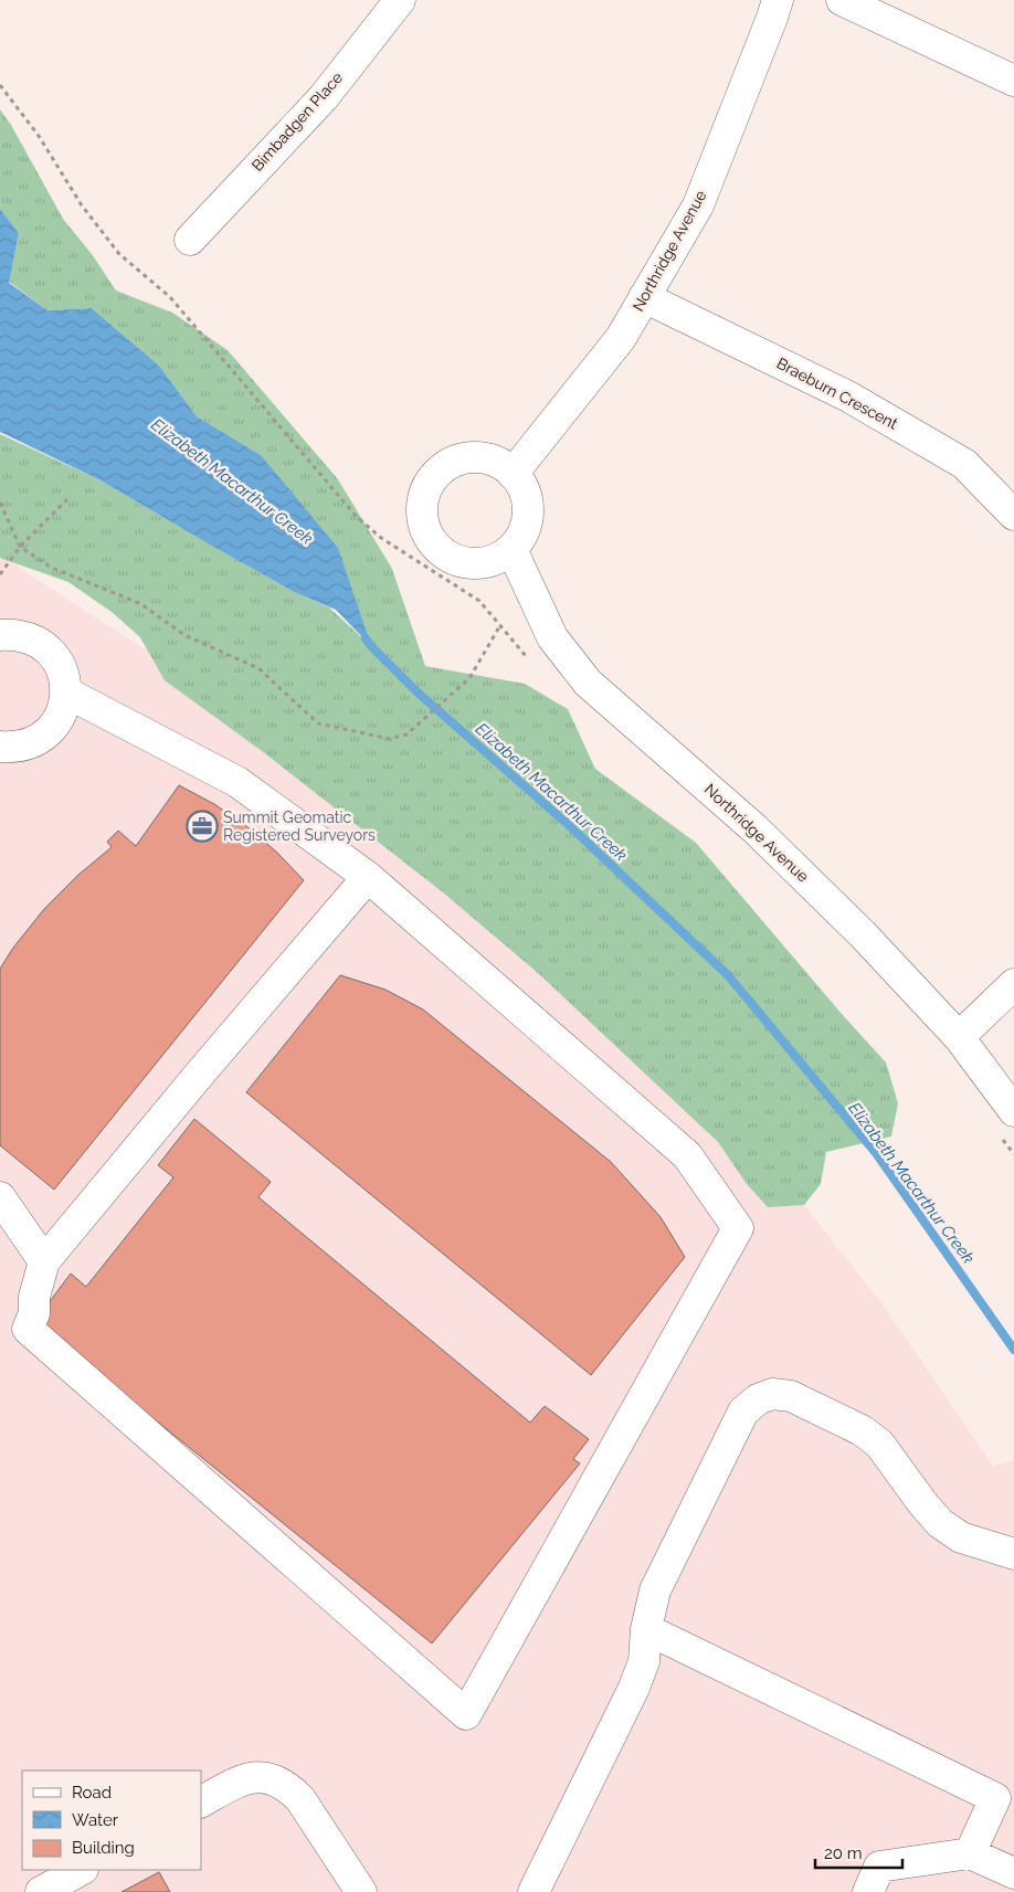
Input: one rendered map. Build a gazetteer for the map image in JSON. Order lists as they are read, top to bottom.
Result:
{
  "streets": {
    "street": ["Bimbadgen Place", "Northridge Avenue", "Braeburn Crescent"]
  },
  "crossings": [
    ["Northridge Avenue", "Braeburn Crescent"]
  ],
  "water": ["Elizabeth Macarthur Creek"],
  "places": {
    "office": ["Summit Geomatic Registered Surveyors"]
  },
  "legend": ["Road", "Water", "Building"],
  "scale_bar": "20 m"
}
